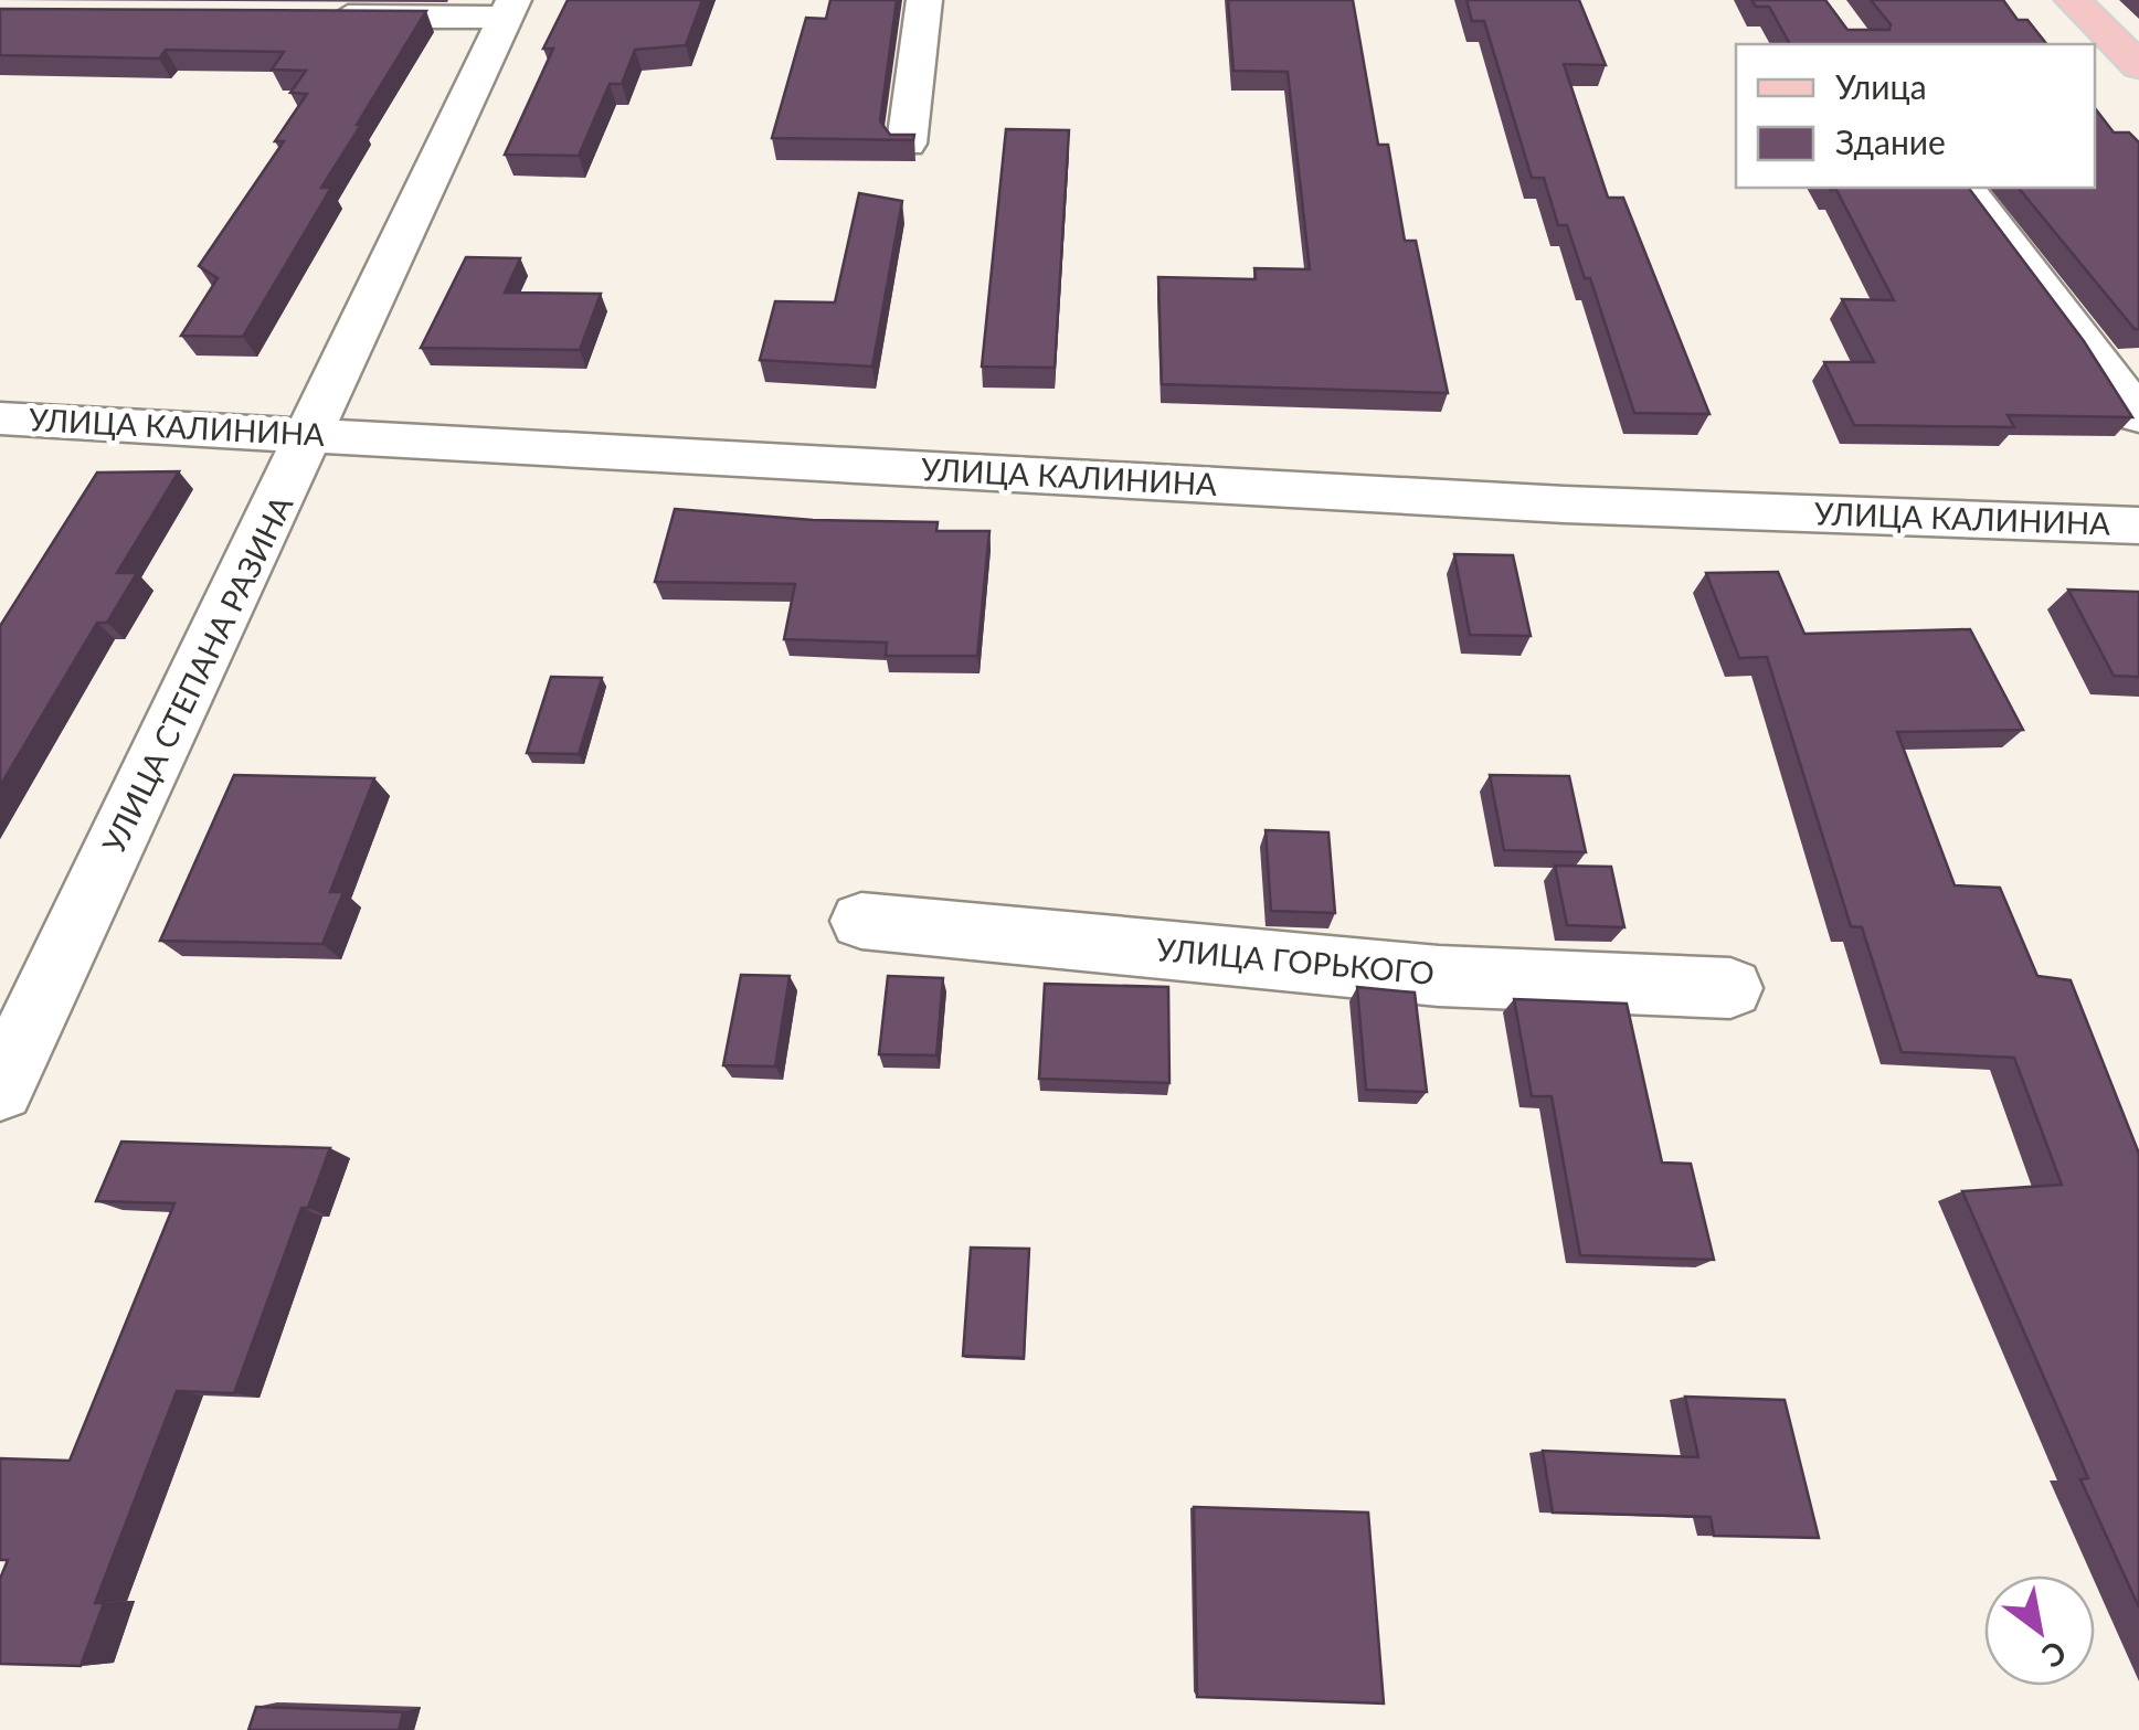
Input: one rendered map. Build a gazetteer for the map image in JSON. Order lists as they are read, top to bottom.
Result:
{
  "streets": {
    "street": ["УЛИЦА КАЛИНИНА", "УЛИЦА СТЕПАНА РАЗИНА", "УЛИЦА ГОРЬКОГО"]
  },
  "crossings": [
    ["УЛИЦА КАЛИНИНА", "УЛИЦА СТЕПАНА РАЗИНА"]
  ],
  "legend": ["Улица", "Здание"],
  "north": "bottom right"
}
